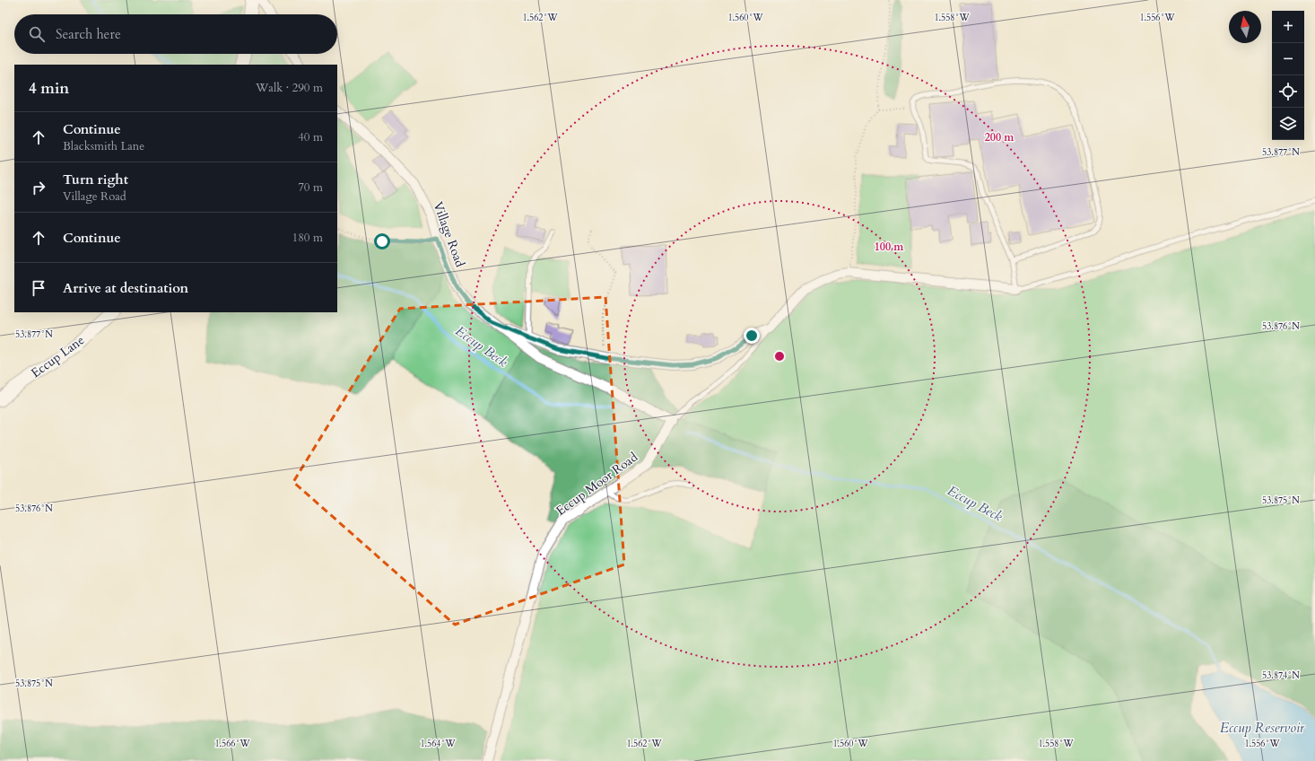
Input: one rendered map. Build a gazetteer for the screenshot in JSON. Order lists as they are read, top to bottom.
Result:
{
  "streets": {
    "street": ["Village Road", "Eccup Lane", "Eccup Moor Road"]
  },
  "water": ["Eccup Beck", "Eccup Reservoir"],
  "north": "top",
  "page": {
    "map_buttons": ["+", "−"],
    "search": "Search here",
    "heading": ["4 min", "Walk · 290 m"],
    "list": [
      ["Continue", "Blacksmith Lane", "40 m"],
      ["Turn right", "Village Road", "70 m"],
      ["Continue", "180 m"],
      "Arrive at destination"
    ]
  },
  "coordinates": [
    "1.562°W",
    "1.560°W",
    "1.558°W",
    "1.556°W",
    "53.877°N",
    "53.876°N",
    "53.875°N",
    "53.874°N",
    "1.566°W",
    "1.564°W"
  ],
  "rings": ["200 m", "100 m"]
}
